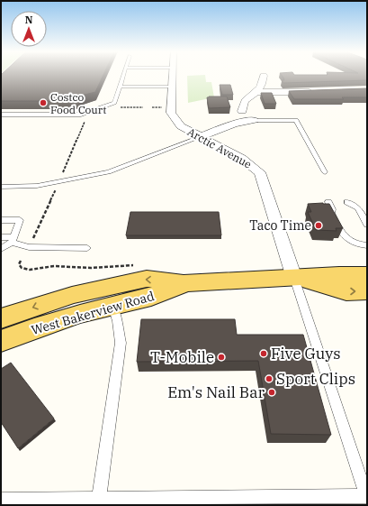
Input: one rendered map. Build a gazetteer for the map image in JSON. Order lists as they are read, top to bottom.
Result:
{
  "streets": {
    "main road": ["West Bakerview Road"],
    "street": ["Arctic Avenue"]
  },
  "crossings": [
    ["Arctic Avenue", "West Bakerview Road"]
  ],
  "places": [
    "Costco Food Court",
    "Taco Time",
    "Five Guys",
    "T-Mobile",
    "Sport Clips",
    "Em's Nail Bar"
  ],
  "north": "top"
}
